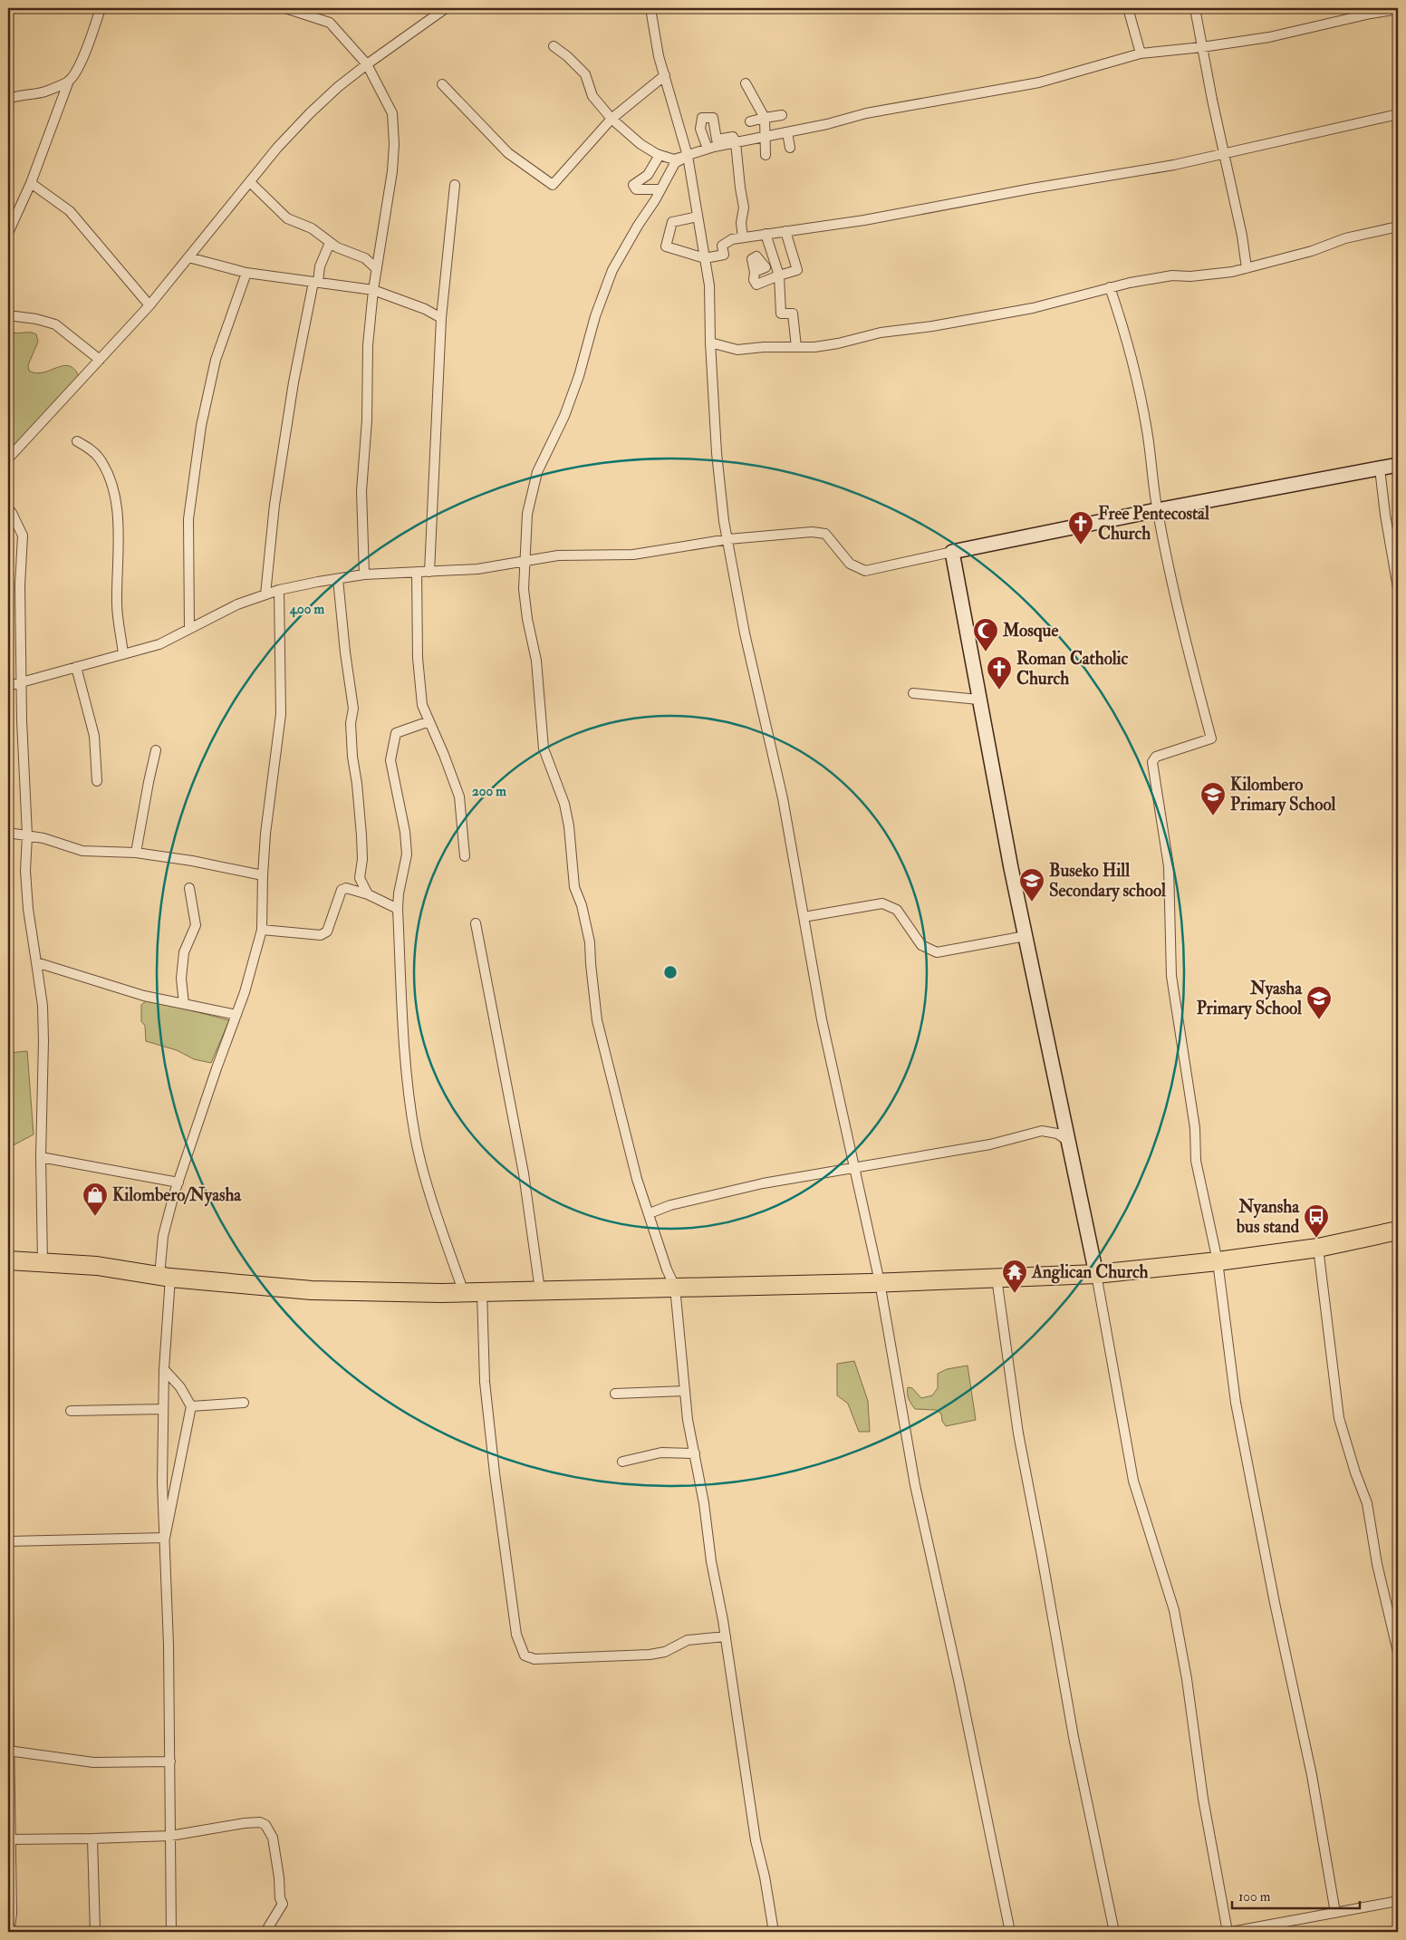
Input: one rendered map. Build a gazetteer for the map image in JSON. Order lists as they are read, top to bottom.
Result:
{
  "places": {
    "church": ["Free Pentecostal Church", "Roman Catholic Church"],
    "mosque": ["Mosque"],
    "school or university": ["Kilombero Primary School", "Buseko Hill Secondary school", "Nyasha Primary School"],
    "shop": ["Kilombero/Nyasha"],
    "bus stop": ["Nyansha bus stand"],
    "temple": ["Anglican Church"]
  },
  "scale_bar": "100 m",
  "rings": ["400 m", "200 m"]
}
